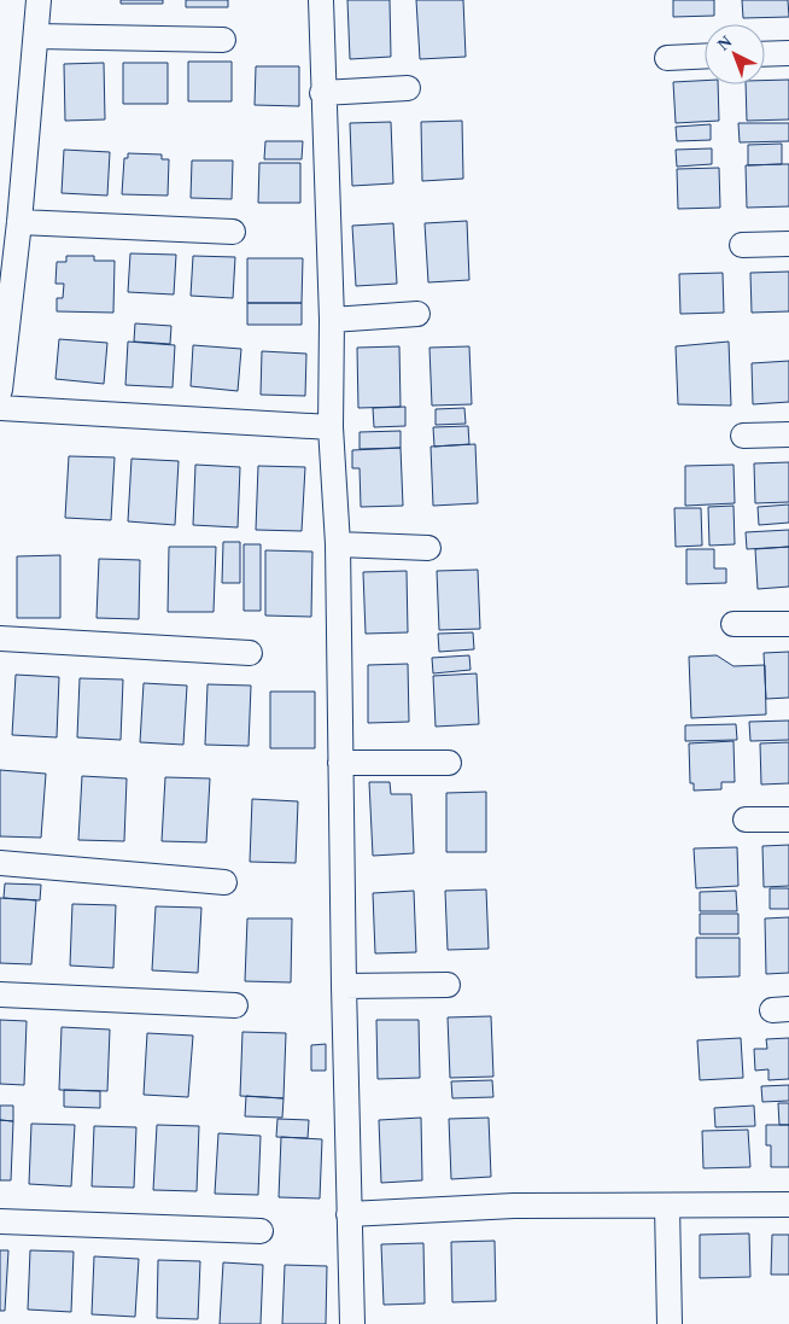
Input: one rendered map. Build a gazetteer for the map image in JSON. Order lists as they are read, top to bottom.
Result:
{
  "north": "top left"
}
